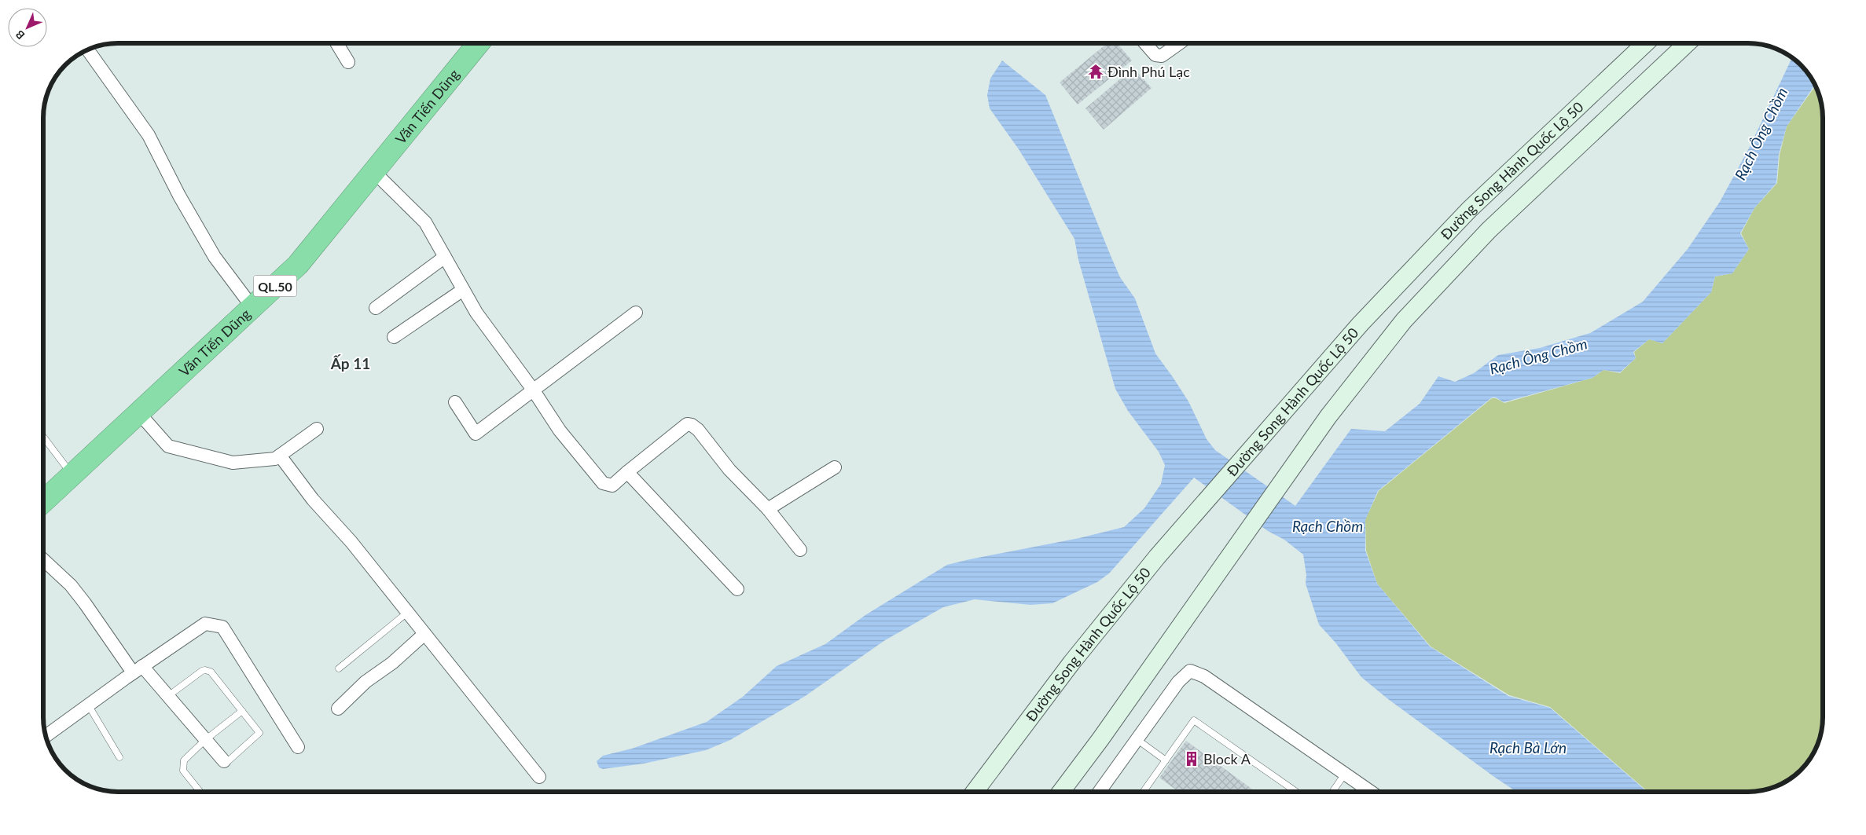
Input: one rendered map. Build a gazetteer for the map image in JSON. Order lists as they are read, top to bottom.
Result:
{
  "streets": {
    "highway": ["Văn Tiến Dũng", "QL.50"],
    "main road": ["Đường Song Hành Quốc Lộ 50"]
  },
  "districts": ["Ấp 11"],
  "water": ["Rạch Ông Chồm", "Rạch Chồm", "Rạch Bà Lớn"],
  "places": {
    "temple": ["Đình Phú Lạc"],
    "building": ["Block A"]
  },
  "north": "bottom left"
}
